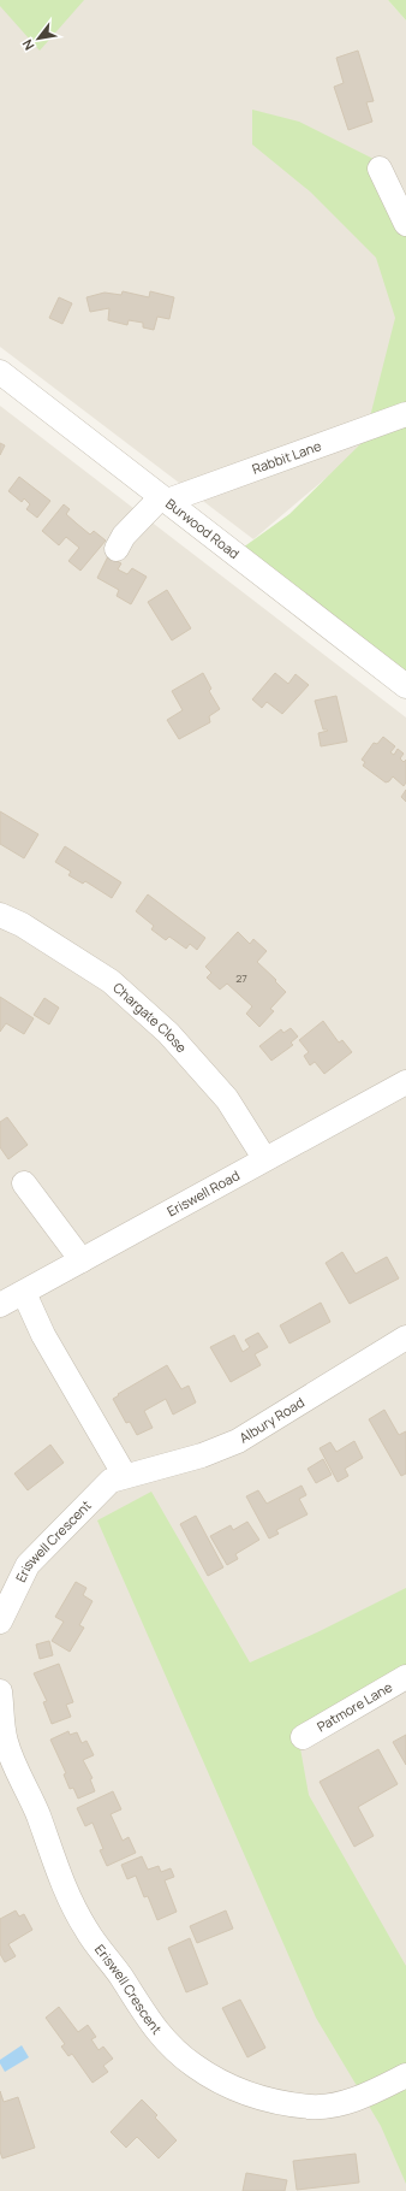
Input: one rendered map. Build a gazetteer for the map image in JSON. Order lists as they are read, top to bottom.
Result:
{
  "streets": {
    "street": [
      "Rabbit Lane",
      "Burwood Road",
      "Chargate Close",
      "Eriswell Road",
      "Albury Road",
      "Eriswell Crescent",
      "Patmore Lane"
    ]
  },
  "crossings": [
    ["Rabbit Lane", "Burwood Road"],
    ["Chargate Close", "Eriswell Road"],
    ["Albury Road", "Eriswell Crescent"]
  ],
  "house_numbers": ["27"],
  "north": "bottom left"
}
